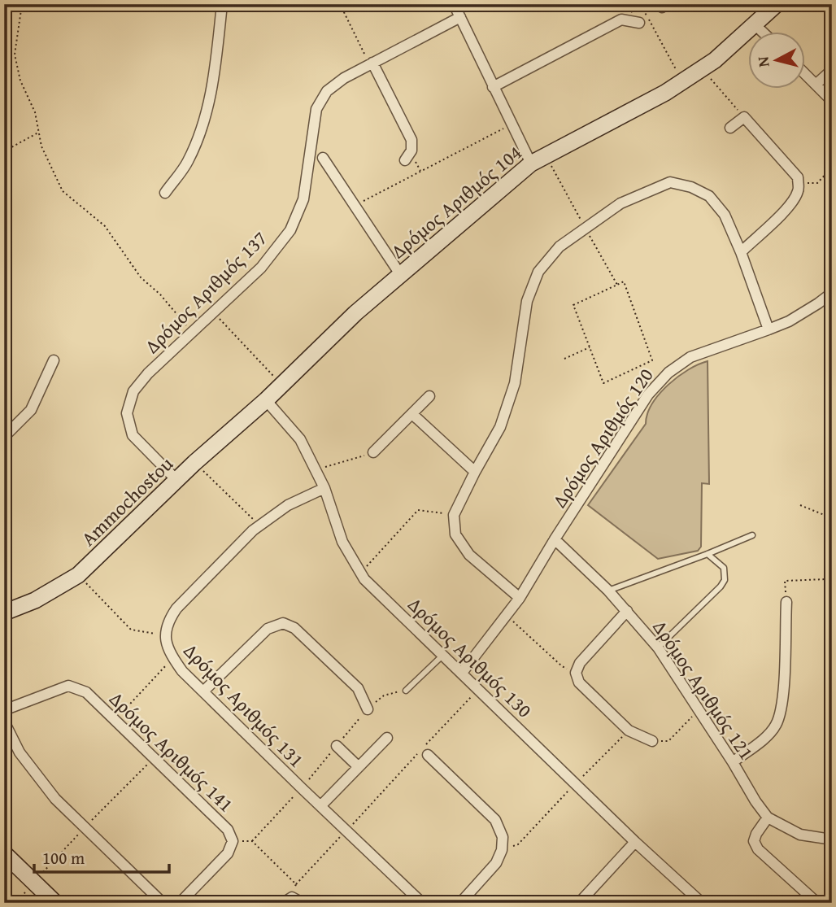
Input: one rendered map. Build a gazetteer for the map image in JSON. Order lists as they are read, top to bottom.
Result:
{
  "streets": {
    "street": [
      "Δρόμος Αριθμός 104",
      "Δρόμος Αριθμός 137",
      "Δρόμος Αριθμός 120",
      "Ammochostou",
      "Δρόμος Αριθμός 130",
      "Δρόμος Αριθμός 121",
      "Δρόμος Αριθμός 131",
      "Δρόμος Αριθμός 141"
    ]
  },
  "crossings": [
    ["Δρόμος Αριθμός 104", "Ammochostou"],
    ["Δρόμος Αριθμός 104", "Δρόμος Αριθμός 130"],
    ["Δρόμος Αριθμός 137", "Ammochostou"],
    ["Δρόμος Αριθμός 120", "Δρόμος Αριθμός 130"],
    ["Δρόμος Αριθμός 120", "Δρόμος Αριθμός 121"],
    ["Ammochostou", "Δρόμος Αριθμός 130"],
    ["Δρόμος Αριθμός 130", "Δρόμος Αριθμός 131"]
  ],
  "scale_bar": "100 m",
  "north": "left"
}
